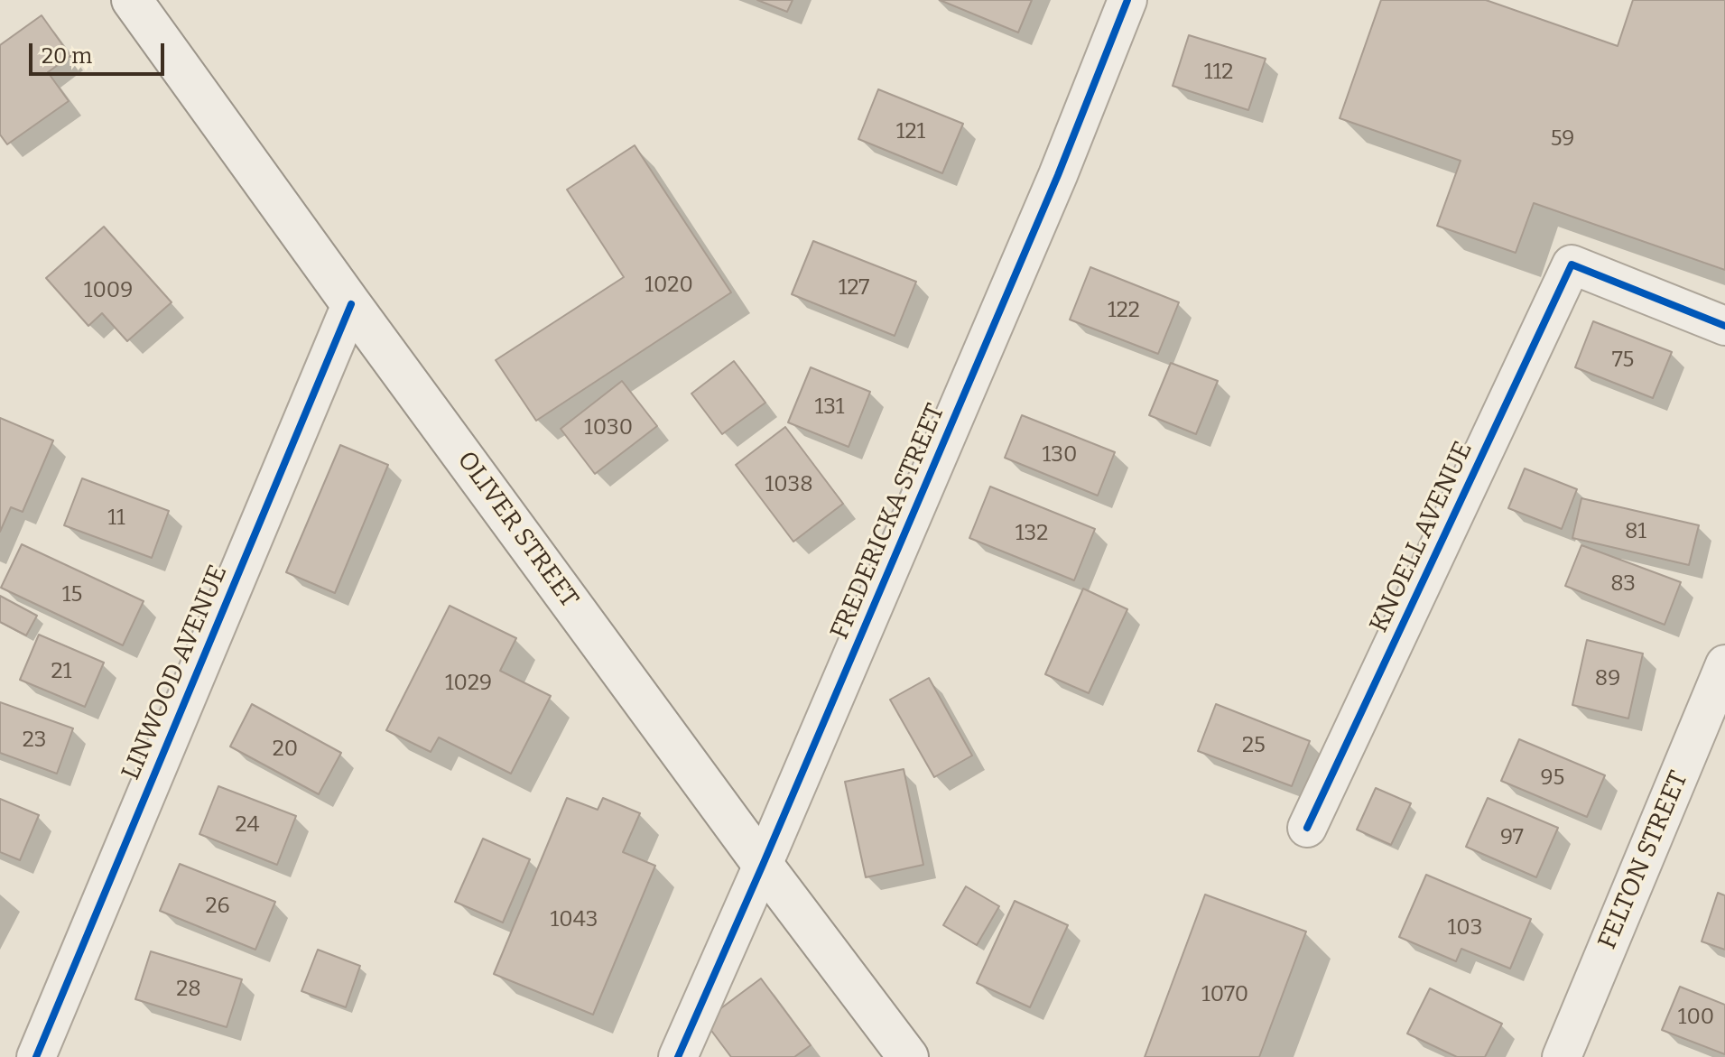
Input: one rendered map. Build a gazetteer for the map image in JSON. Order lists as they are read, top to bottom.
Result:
{
  "streets": {
    "main road": ["OLIVER STREET"],
    "street": [
      "FREDERICKA STREET",
      "KNOELL AVENUE",
      "LINWOOD AVENUE",
      "FELTON STREET"
    ]
  },
  "crossings": [
    ["FREDERICKA STREET", "OLIVER STREET"],
    ["OLIVER STREET", "LINWOOD AVENUE"]
  ],
  "house_numbers": [
    "112",
    "121",
    "59",
    "1020",
    "127",
    "1009",
    "122",
    "75",
    "131",
    "1030",
    "130",
    "1038",
    "11",
    "81",
    "132",
    "83",
    "15",
    "21",
    "89",
    "1029",
    "23",
    "25",
    "20",
    "95",
    "24",
    "97",
    "26",
    "1043",
    "103",
    "28",
    "1070",
    "100"
  ],
  "scale_bar": "20 m"
}
